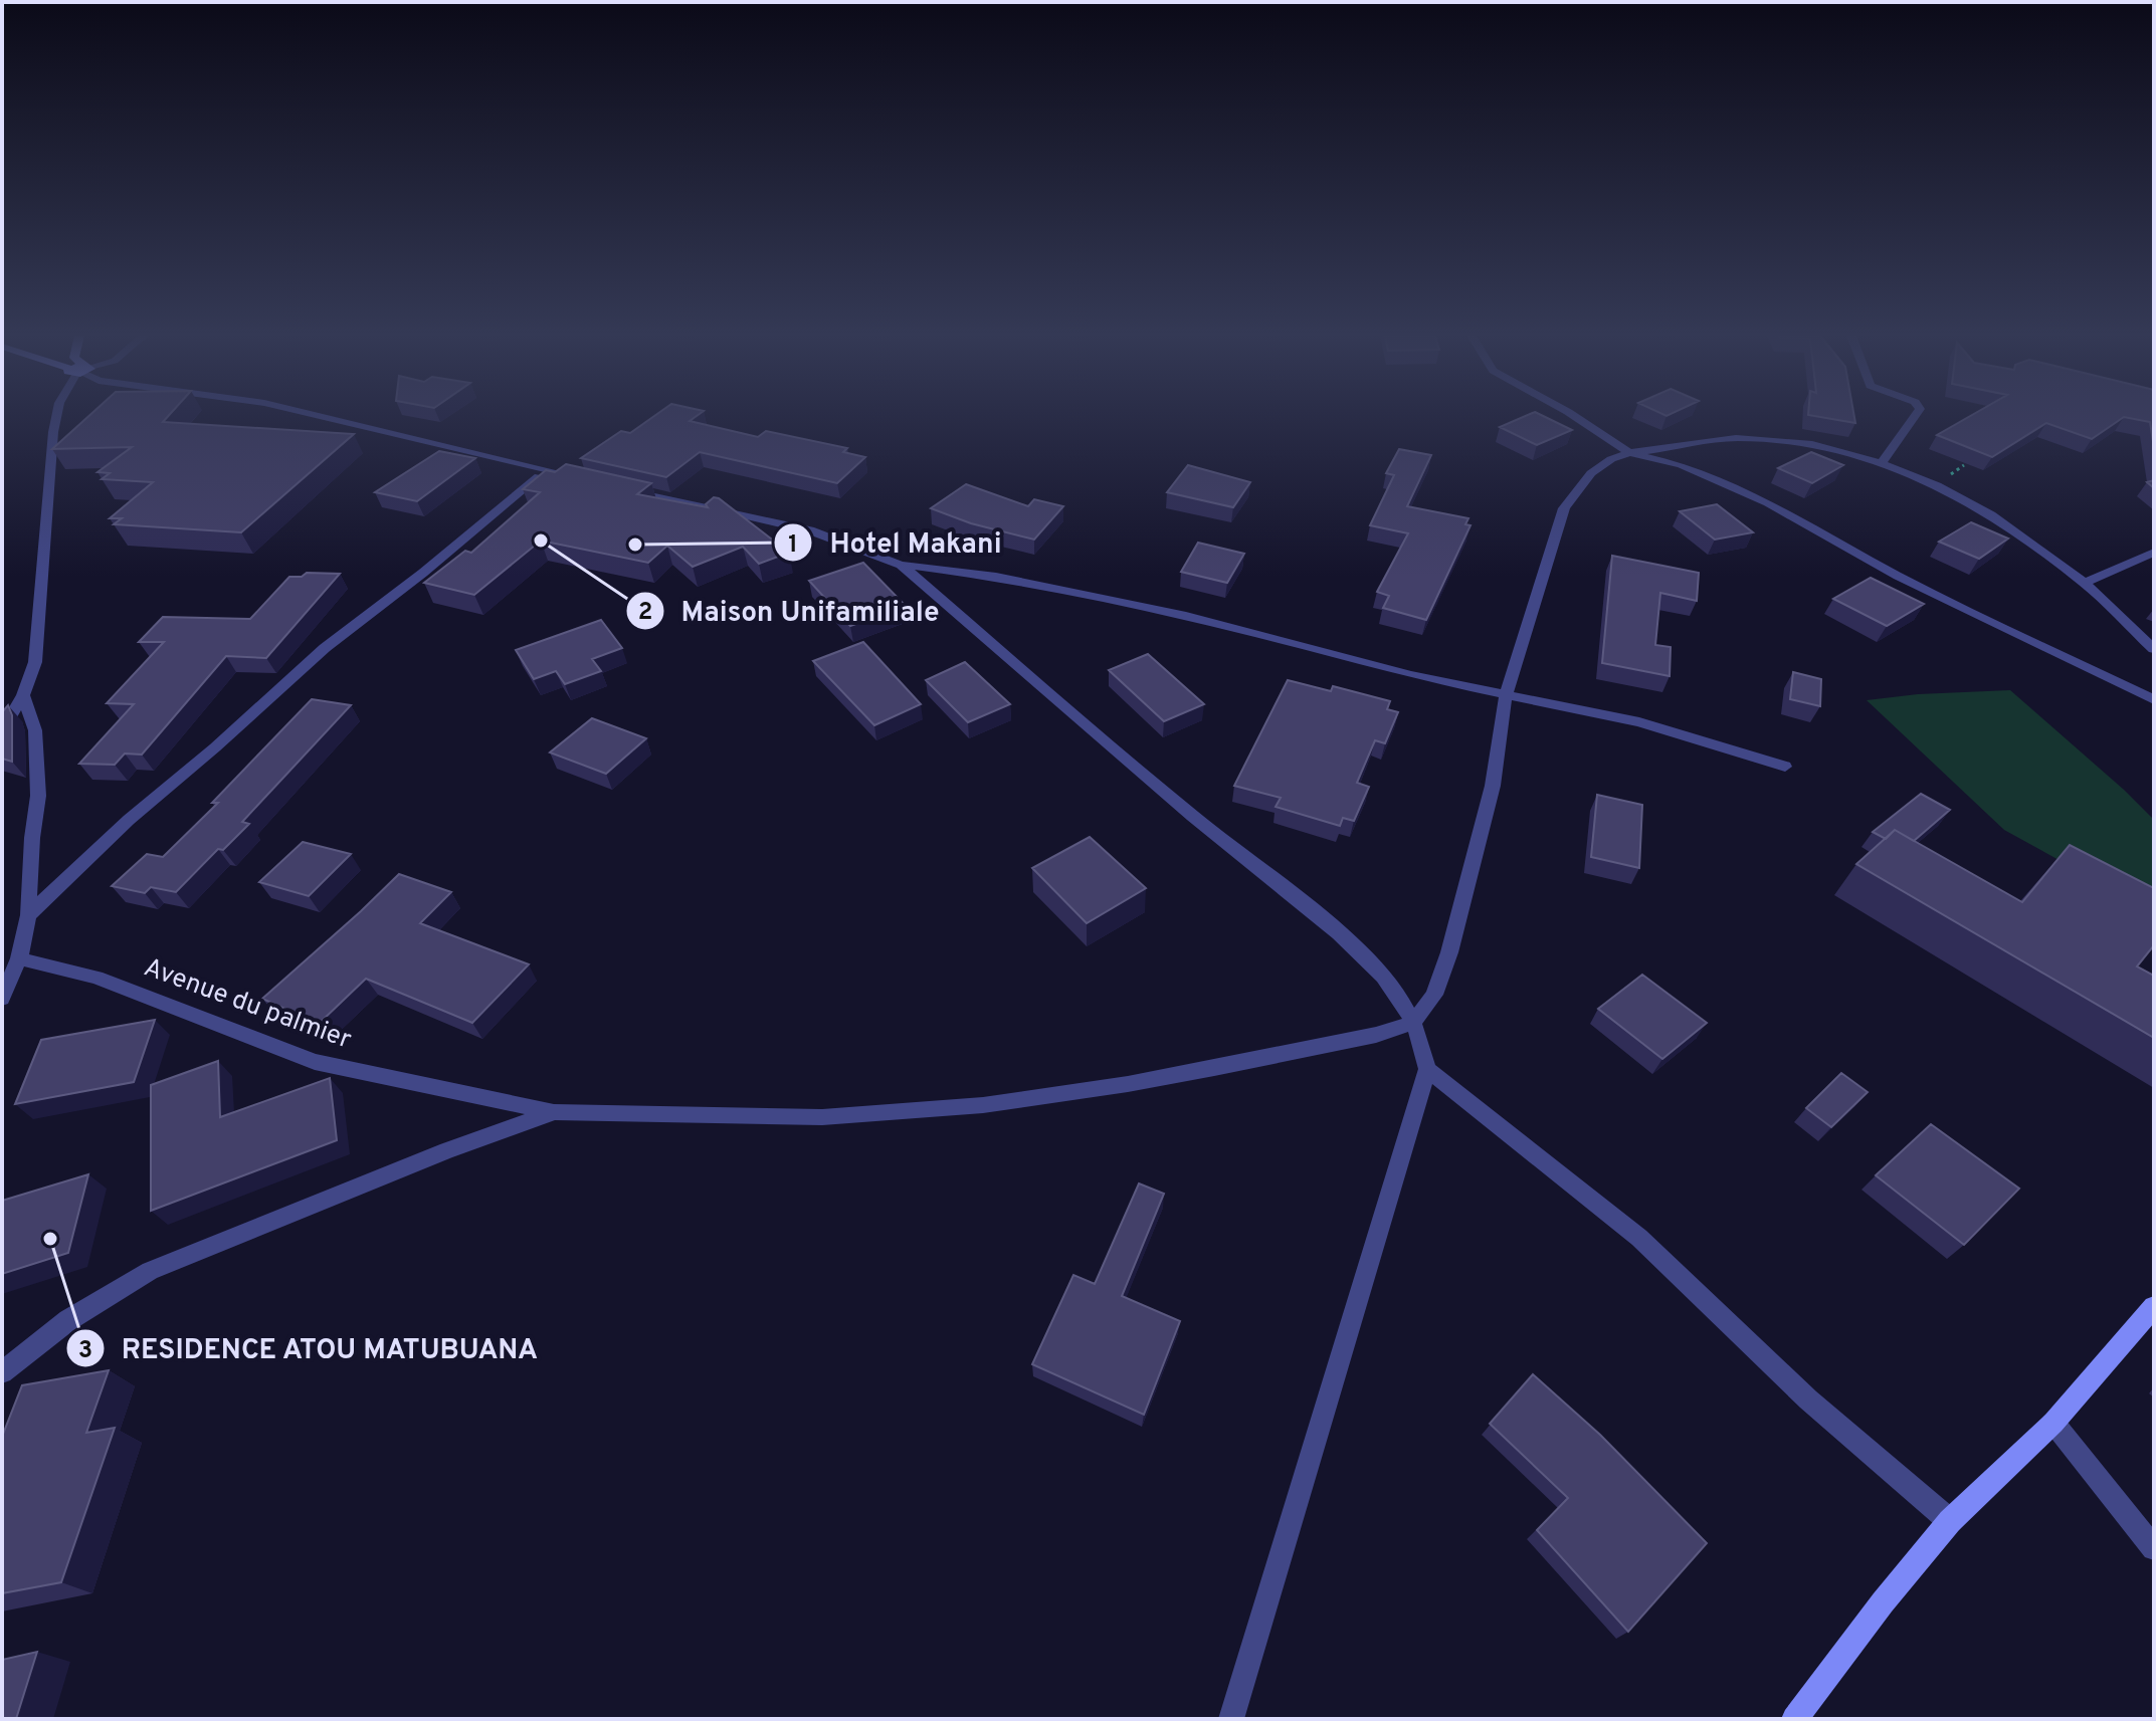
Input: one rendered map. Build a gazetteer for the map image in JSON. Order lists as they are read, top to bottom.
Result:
{
  "streets": {
    "street": ["Avenue du palmier"]
  },
  "places": ["Maison Unifamiliale", "Hotel Makani", "RESIDENCE ATOU MATUBUANA"]
}
